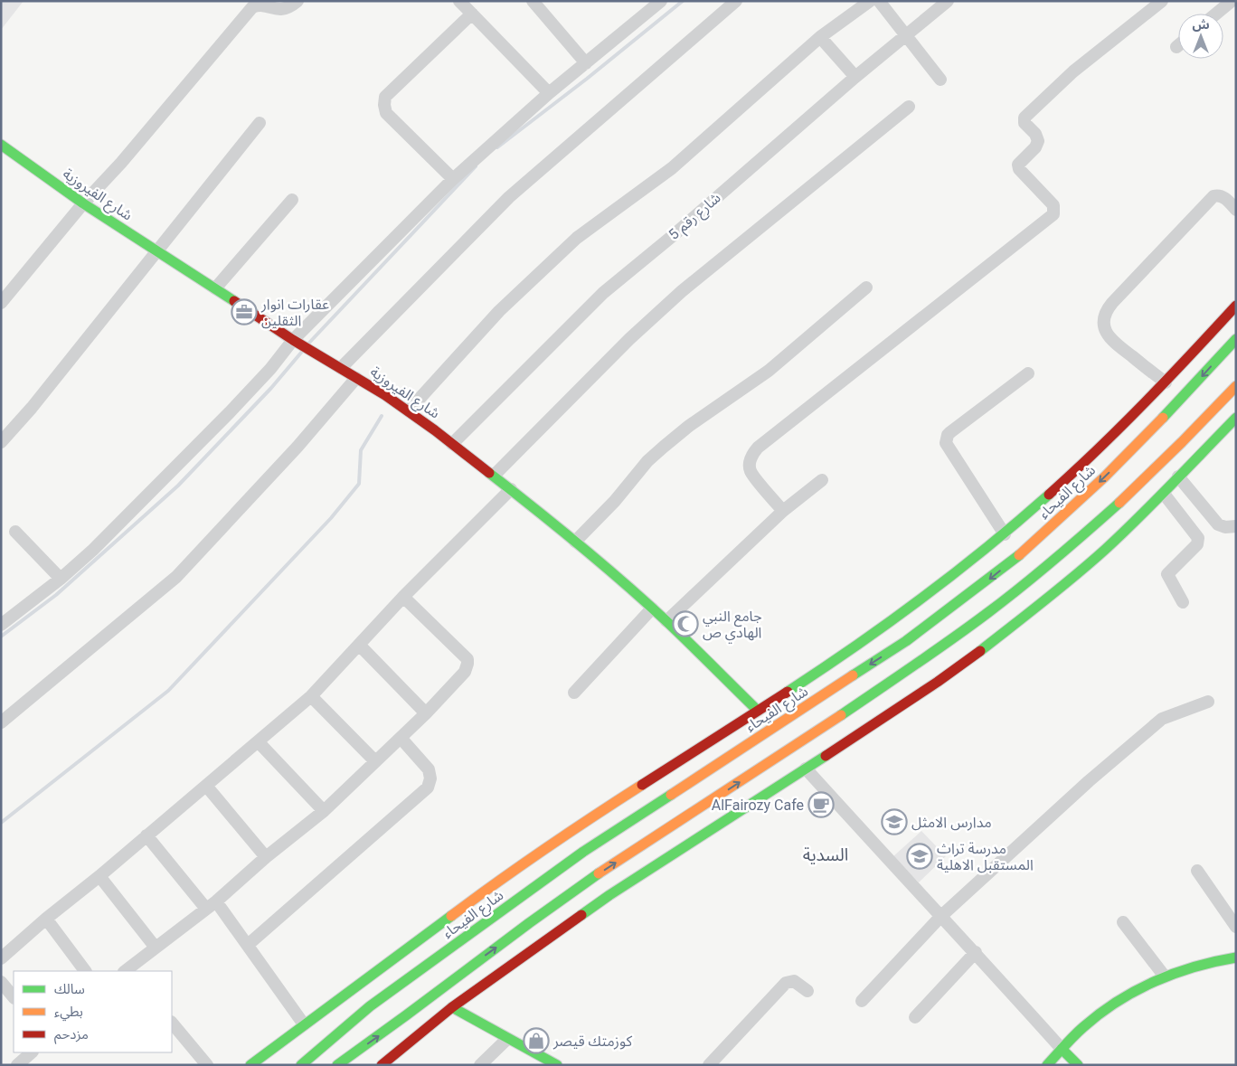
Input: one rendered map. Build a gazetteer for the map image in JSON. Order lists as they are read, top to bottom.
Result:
{
  "streets": {
    "main road": ["شارع الفيروزية", "شارع الفيحاء"],
    "street": ["شارع رقم 5"]
  },
  "crossings": [
    ["شارع الفيروزية", "شارع رقم 5"]
  ],
  "districts": ["السدية"],
  "places": {
    "office": ["عقارات انوار الثقلين"],
    "mosque": ["جامع النبي الهادي ص"],
    "cafe": ["AlFairozy Cafe"],
    "school or university": ["مدارس الامثل", "مدرسة تراث المستقبل الاهلية"],
    "shop": ["كوزمتك قيصر"]
  },
  "legend": ["سالك", "بطيء", "مزدحم"],
  "north": "top"
}
